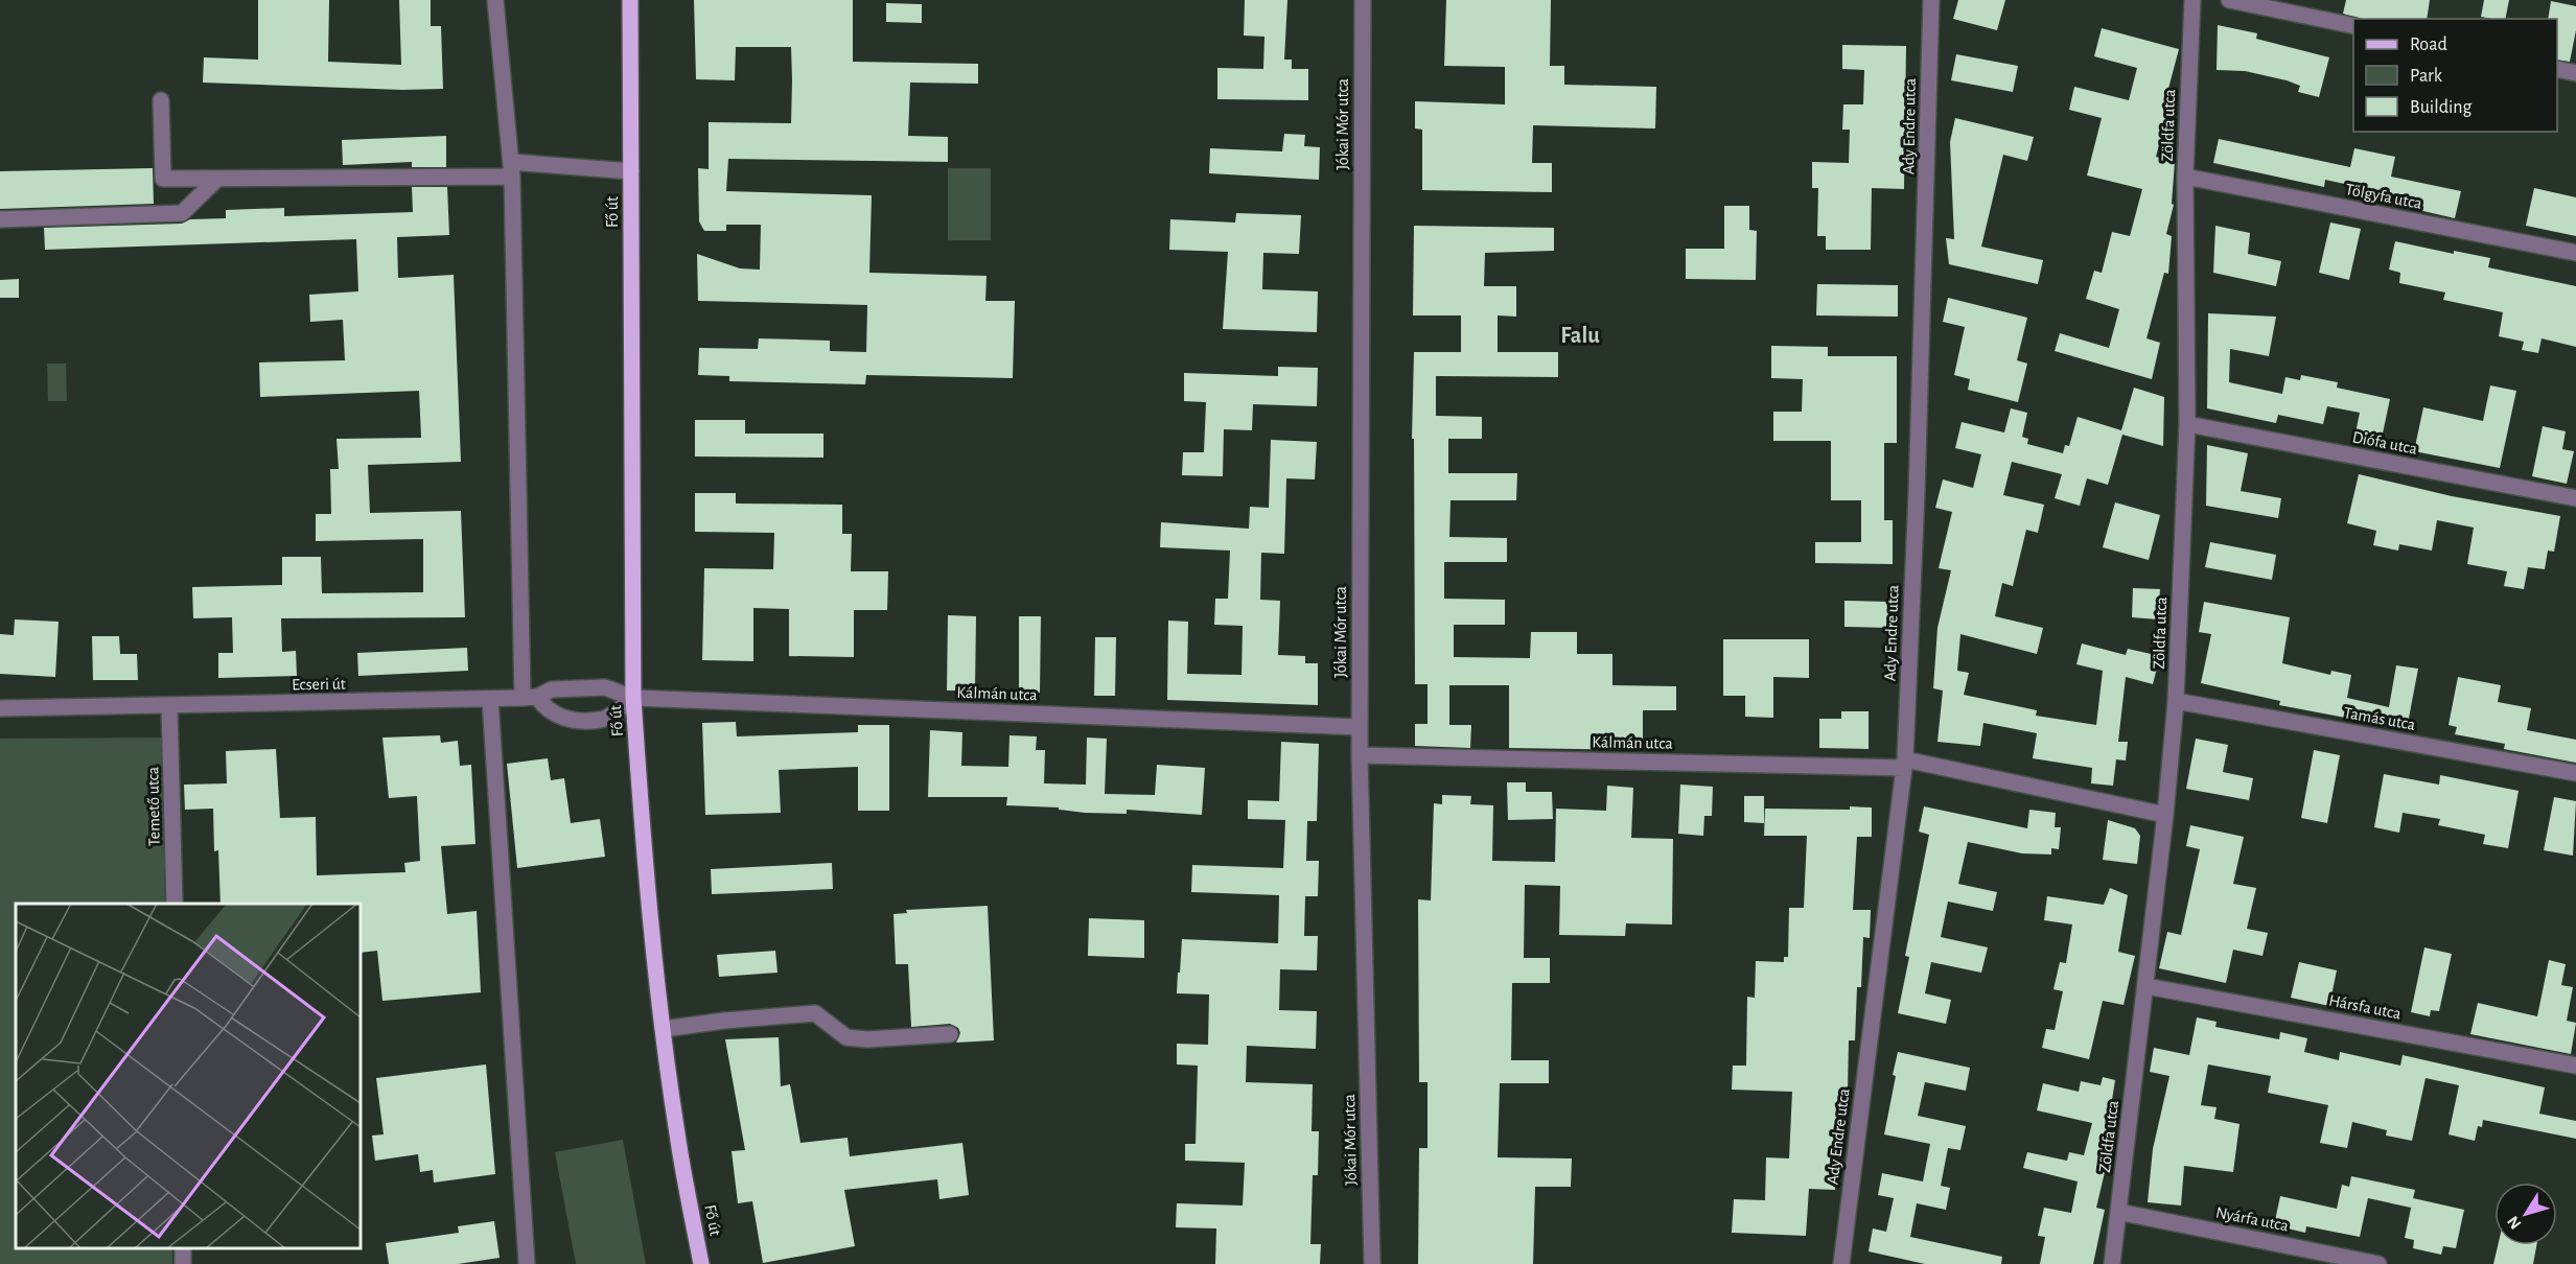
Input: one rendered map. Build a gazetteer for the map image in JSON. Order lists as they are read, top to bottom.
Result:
{
  "streets": {
    "main road": ["Fő út"],
    "street": [
      "Jókai Mór utca",
      "Zöldfa utca",
      "Ady Endre utca",
      "Tölgyfa utca",
      "Diófa utca",
      "Ecseri út",
      "Kálmán utca",
      "Tamás utca",
      "Temető utca",
      "Hársfa utca",
      "Nyárfa utca"
    ]
  },
  "crossings": [
    ["Jókai Mór utca", "Kálmán utca"],
    ["Zöldfa utca", "Tölgyfa utca"],
    ["Zöldfa utca", "Diófa utca"],
    ["Zöldfa utca", "Kálmán utca"],
    ["Zöldfa utca", "Tamás utca"],
    ["Zöldfa utca", "Hársfa utca"],
    ["Zöldfa utca", "Nyárfa utca"],
    ["Ady Endre utca", "Kálmán utca"],
    ["Fő út", "Ecseri út"],
    ["Fő út", "Kálmán utca"],
    ["Ecseri út", "Kálmán utca"],
    ["Ecseri út", "Temető utca"]
  ],
  "districts": ["Falu"],
  "legend": ["Road", "Park", "Building"],
  "north": "bottom left"
}
